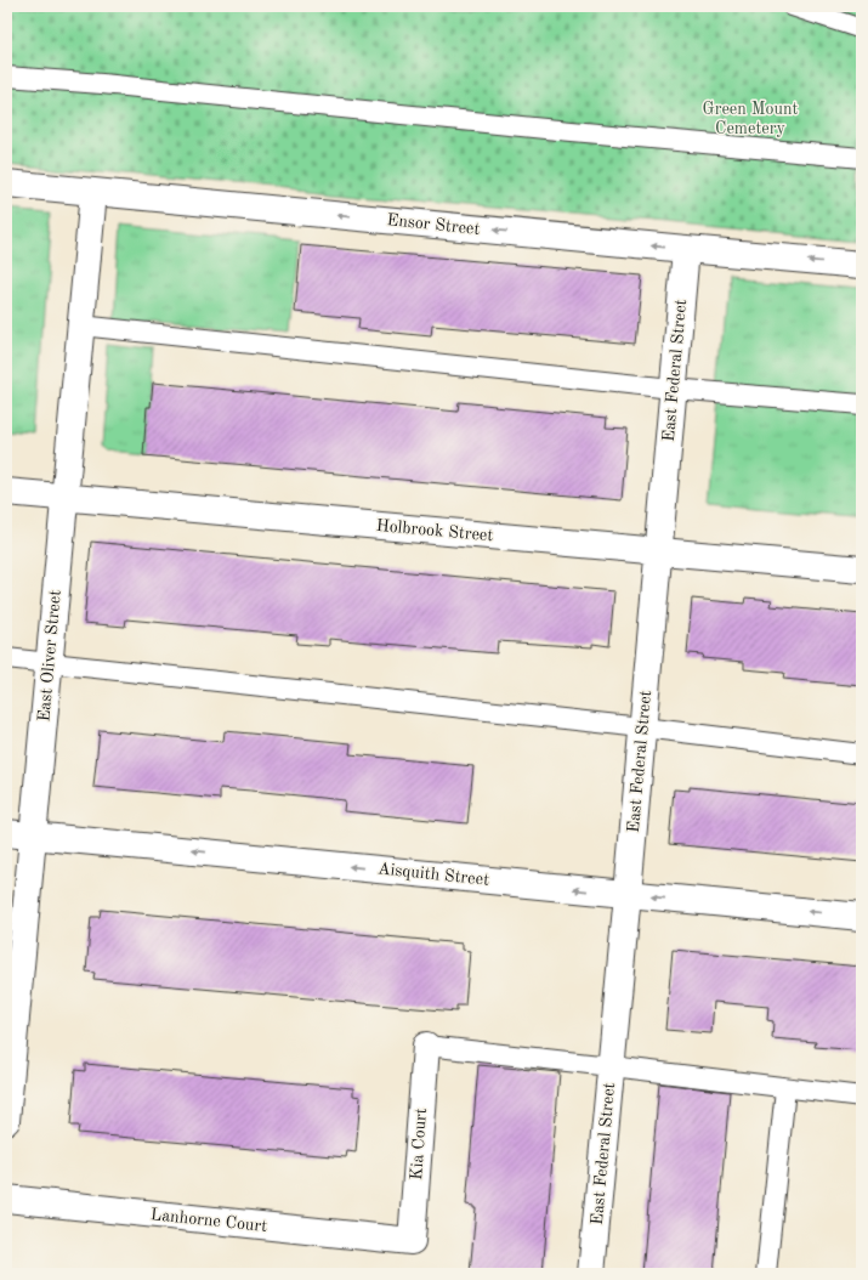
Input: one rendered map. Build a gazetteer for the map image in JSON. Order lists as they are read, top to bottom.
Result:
{
  "streets": {
    "street": [
      "Ensor Street",
      "East Federal Street",
      "Holbrook Street",
      "East Oliver Street",
      "Aisquith Street",
      "Kia Court",
      "Lanhorne Court"
    ]
  },
  "crossings": [
    ["Ensor Street", "East Federal Street"],
    ["Ensor Street", "East Oliver Street"],
    ["East Federal Street", "Holbrook Street"],
    ["East Federal Street", "Aisquith Street"],
    ["Holbrook Street", "East Oliver Street"],
    ["East Oliver Street", "Aisquith Street"],
    ["Kia Court", "Lanhorne Court"]
  ],
  "one_way": ["Ensor Street", "Aisquith Street"],
  "parks": ["Green Mount Cemetery"]
}
